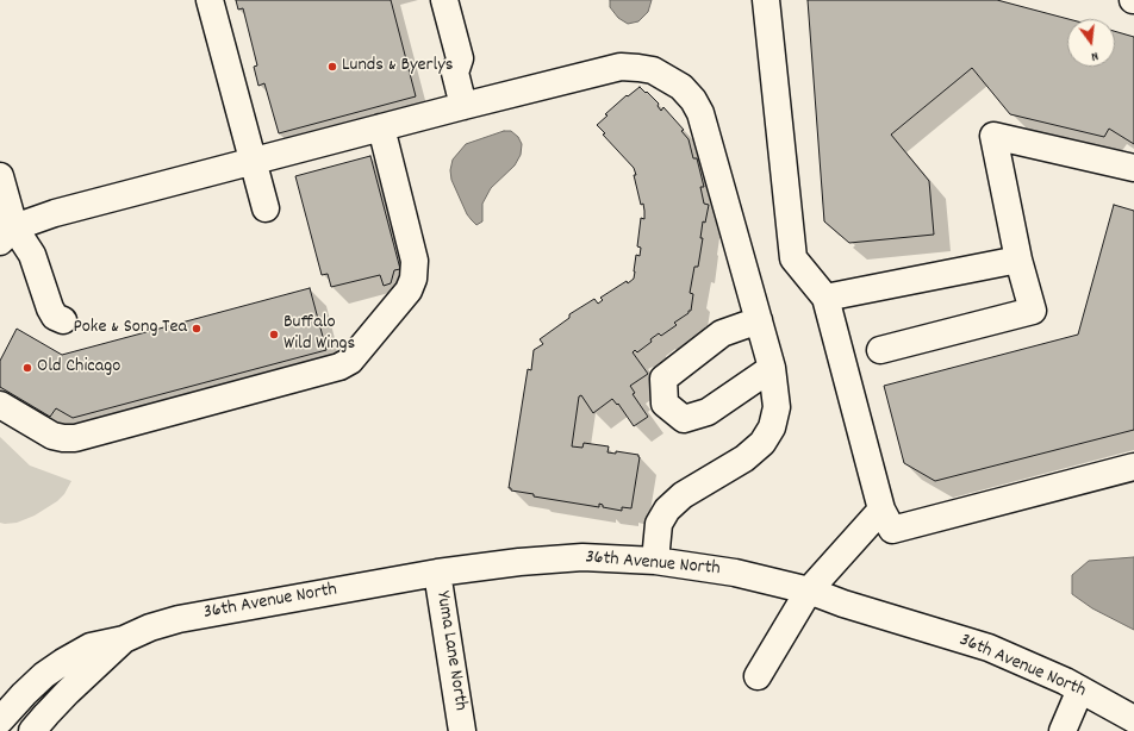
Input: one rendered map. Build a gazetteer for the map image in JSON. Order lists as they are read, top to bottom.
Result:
{
  "streets": {
    "street": ["36th Avenue North", "Yuma Lane North"]
  },
  "crossings": [
    ["36th Avenue North", "Yuma Lane North"]
  ],
  "places": [
    "Lunds & Byerlys",
    "Poke & Song Tea",
    "Buffalo Wild Wings",
    "Old Chicago"
  ],
  "north": "bottom"
}
